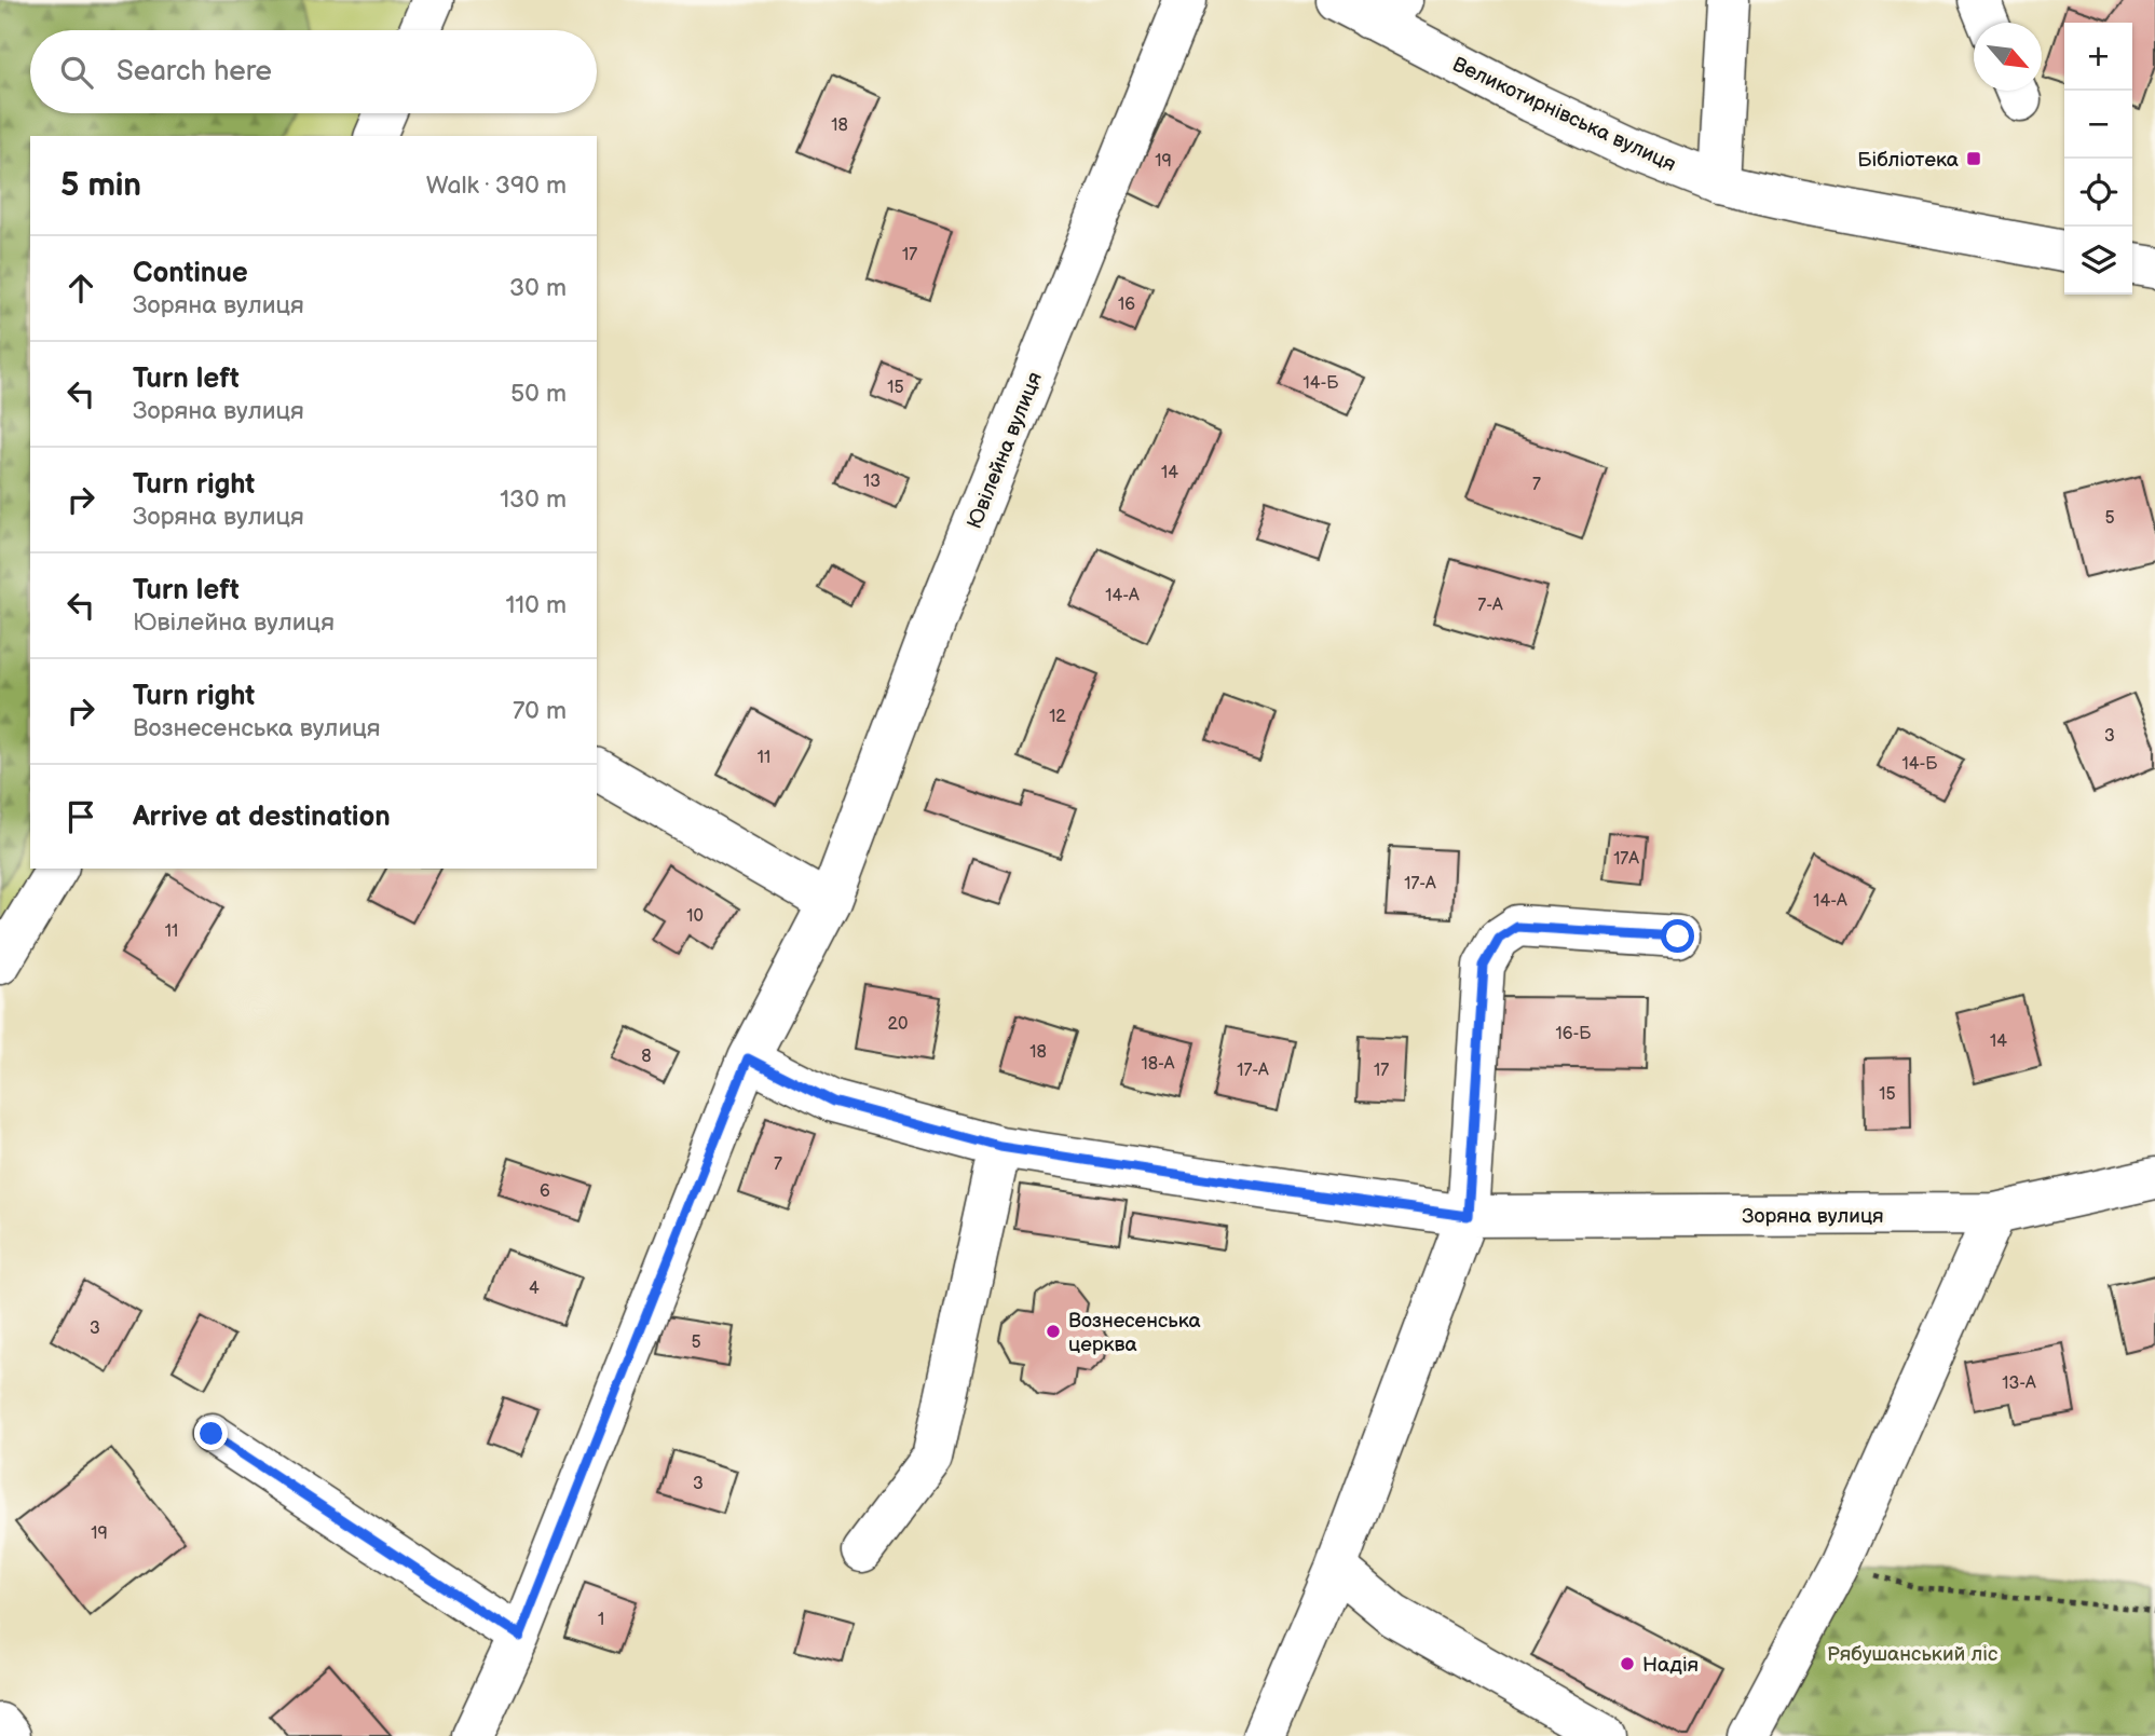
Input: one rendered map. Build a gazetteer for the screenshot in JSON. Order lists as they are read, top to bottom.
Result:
{
  "streets": {
    "street": ["Великотирнівська вулиця", "Ювілейна вулиця", "Зоряна вулиця"]
  },
  "crossings": [
    ["Ювілейна вулиця", "Зоряна вулиця"]
  ],
  "parks": ["Рябушанський ліс"],
  "places": {
    "transit": ["Бібліотека"],
    "other": ["Вознесенська церква", "Надія"]
  },
  "house_numbers": [
    "18",
    "19",
    "17",
    "16",
    "14-Б",
    "15",
    "14",
    "13",
    "7",
    "5",
    "14-А",
    "7-А",
    "12",
    "3",
    "11",
    "14-Б",
    "17А",
    "17-А",
    "14-А",
    "10",
    "11",
    "20",
    "16-Б",
    "14",
    "18",
    "8",
    "18-А",
    "17-А",
    "17",
    "15",
    "7",
    "6",
    "4",
    "3",
    "5",
    "13-А",
    "3",
    "19",
    "1"
  ],
  "north": "bottom right",
  "page": {
    "map_buttons": ["+", "−"],
    "search": "Search here",
    "heading": ["5 min", "Walk · 390 m"],
    "list": [
      ["Continue", "Зоряна вулиця", "30 m"],
      ["Turn left", "Зоряна вулиця", "50 m"],
      ["Turn right", "Зоряна вулиця", "130 m"],
      ["Turn left", "Ювілейна вулиця", "110 m"],
      ["Turn right", "Вознесенська вулиця", "70 m"],
      "Arrive at destination"
    ]
  }
}
